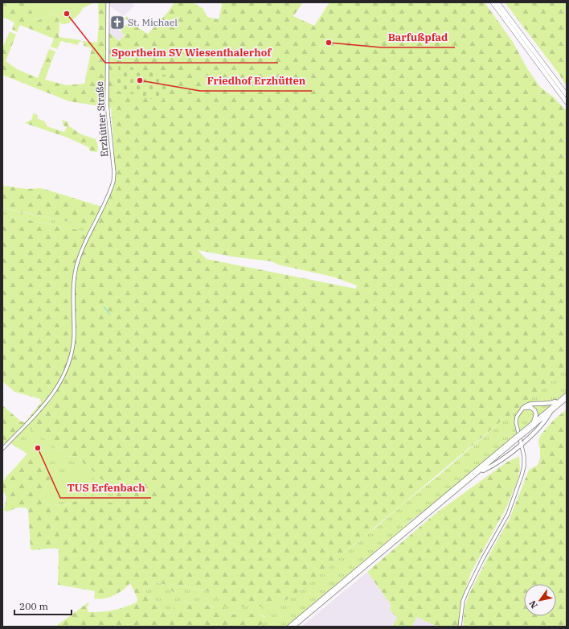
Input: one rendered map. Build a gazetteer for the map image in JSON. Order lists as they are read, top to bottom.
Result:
{
  "streets": {
    "street": ["Erzhütter Straße"]
  },
  "places": {
    "other": [
      "Sportheim SV Wiesenthalerhof",
      "Barfußpfad",
      "Friedhof Erzhütten",
      "TUS Erfenbach"
    ],
    "church": ["St. Michael"]
  },
  "scale_bar": "200 m",
  "north": "bottom left"
}
